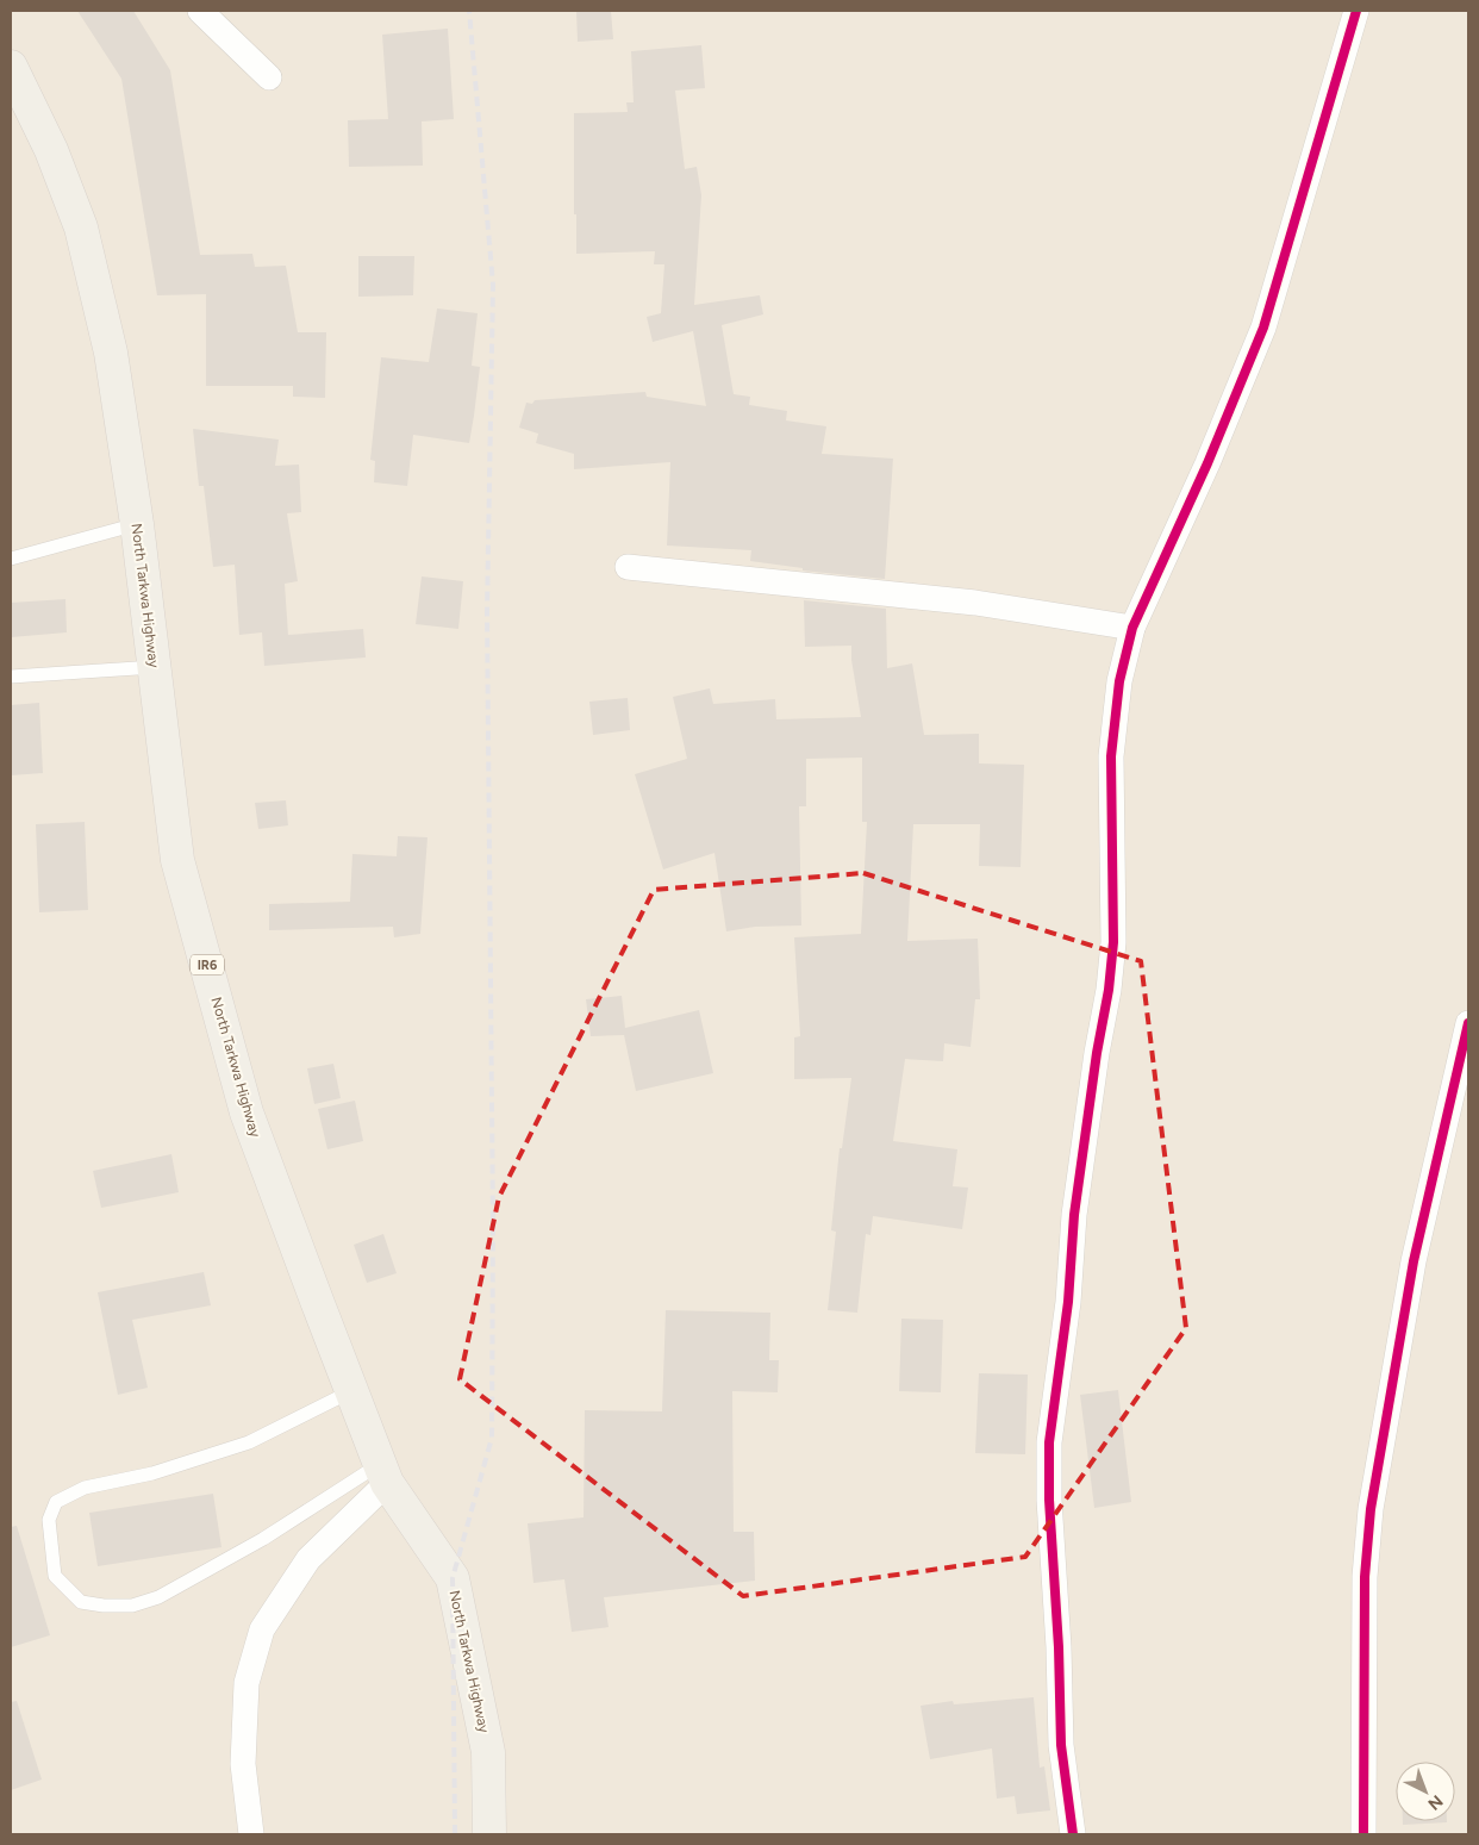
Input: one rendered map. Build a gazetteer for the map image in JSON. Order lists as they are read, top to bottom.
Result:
{
  "streets": {
    "main road": ["North Tarkwa Highway", "IR6"]
  },
  "north": "bottom right"
}
